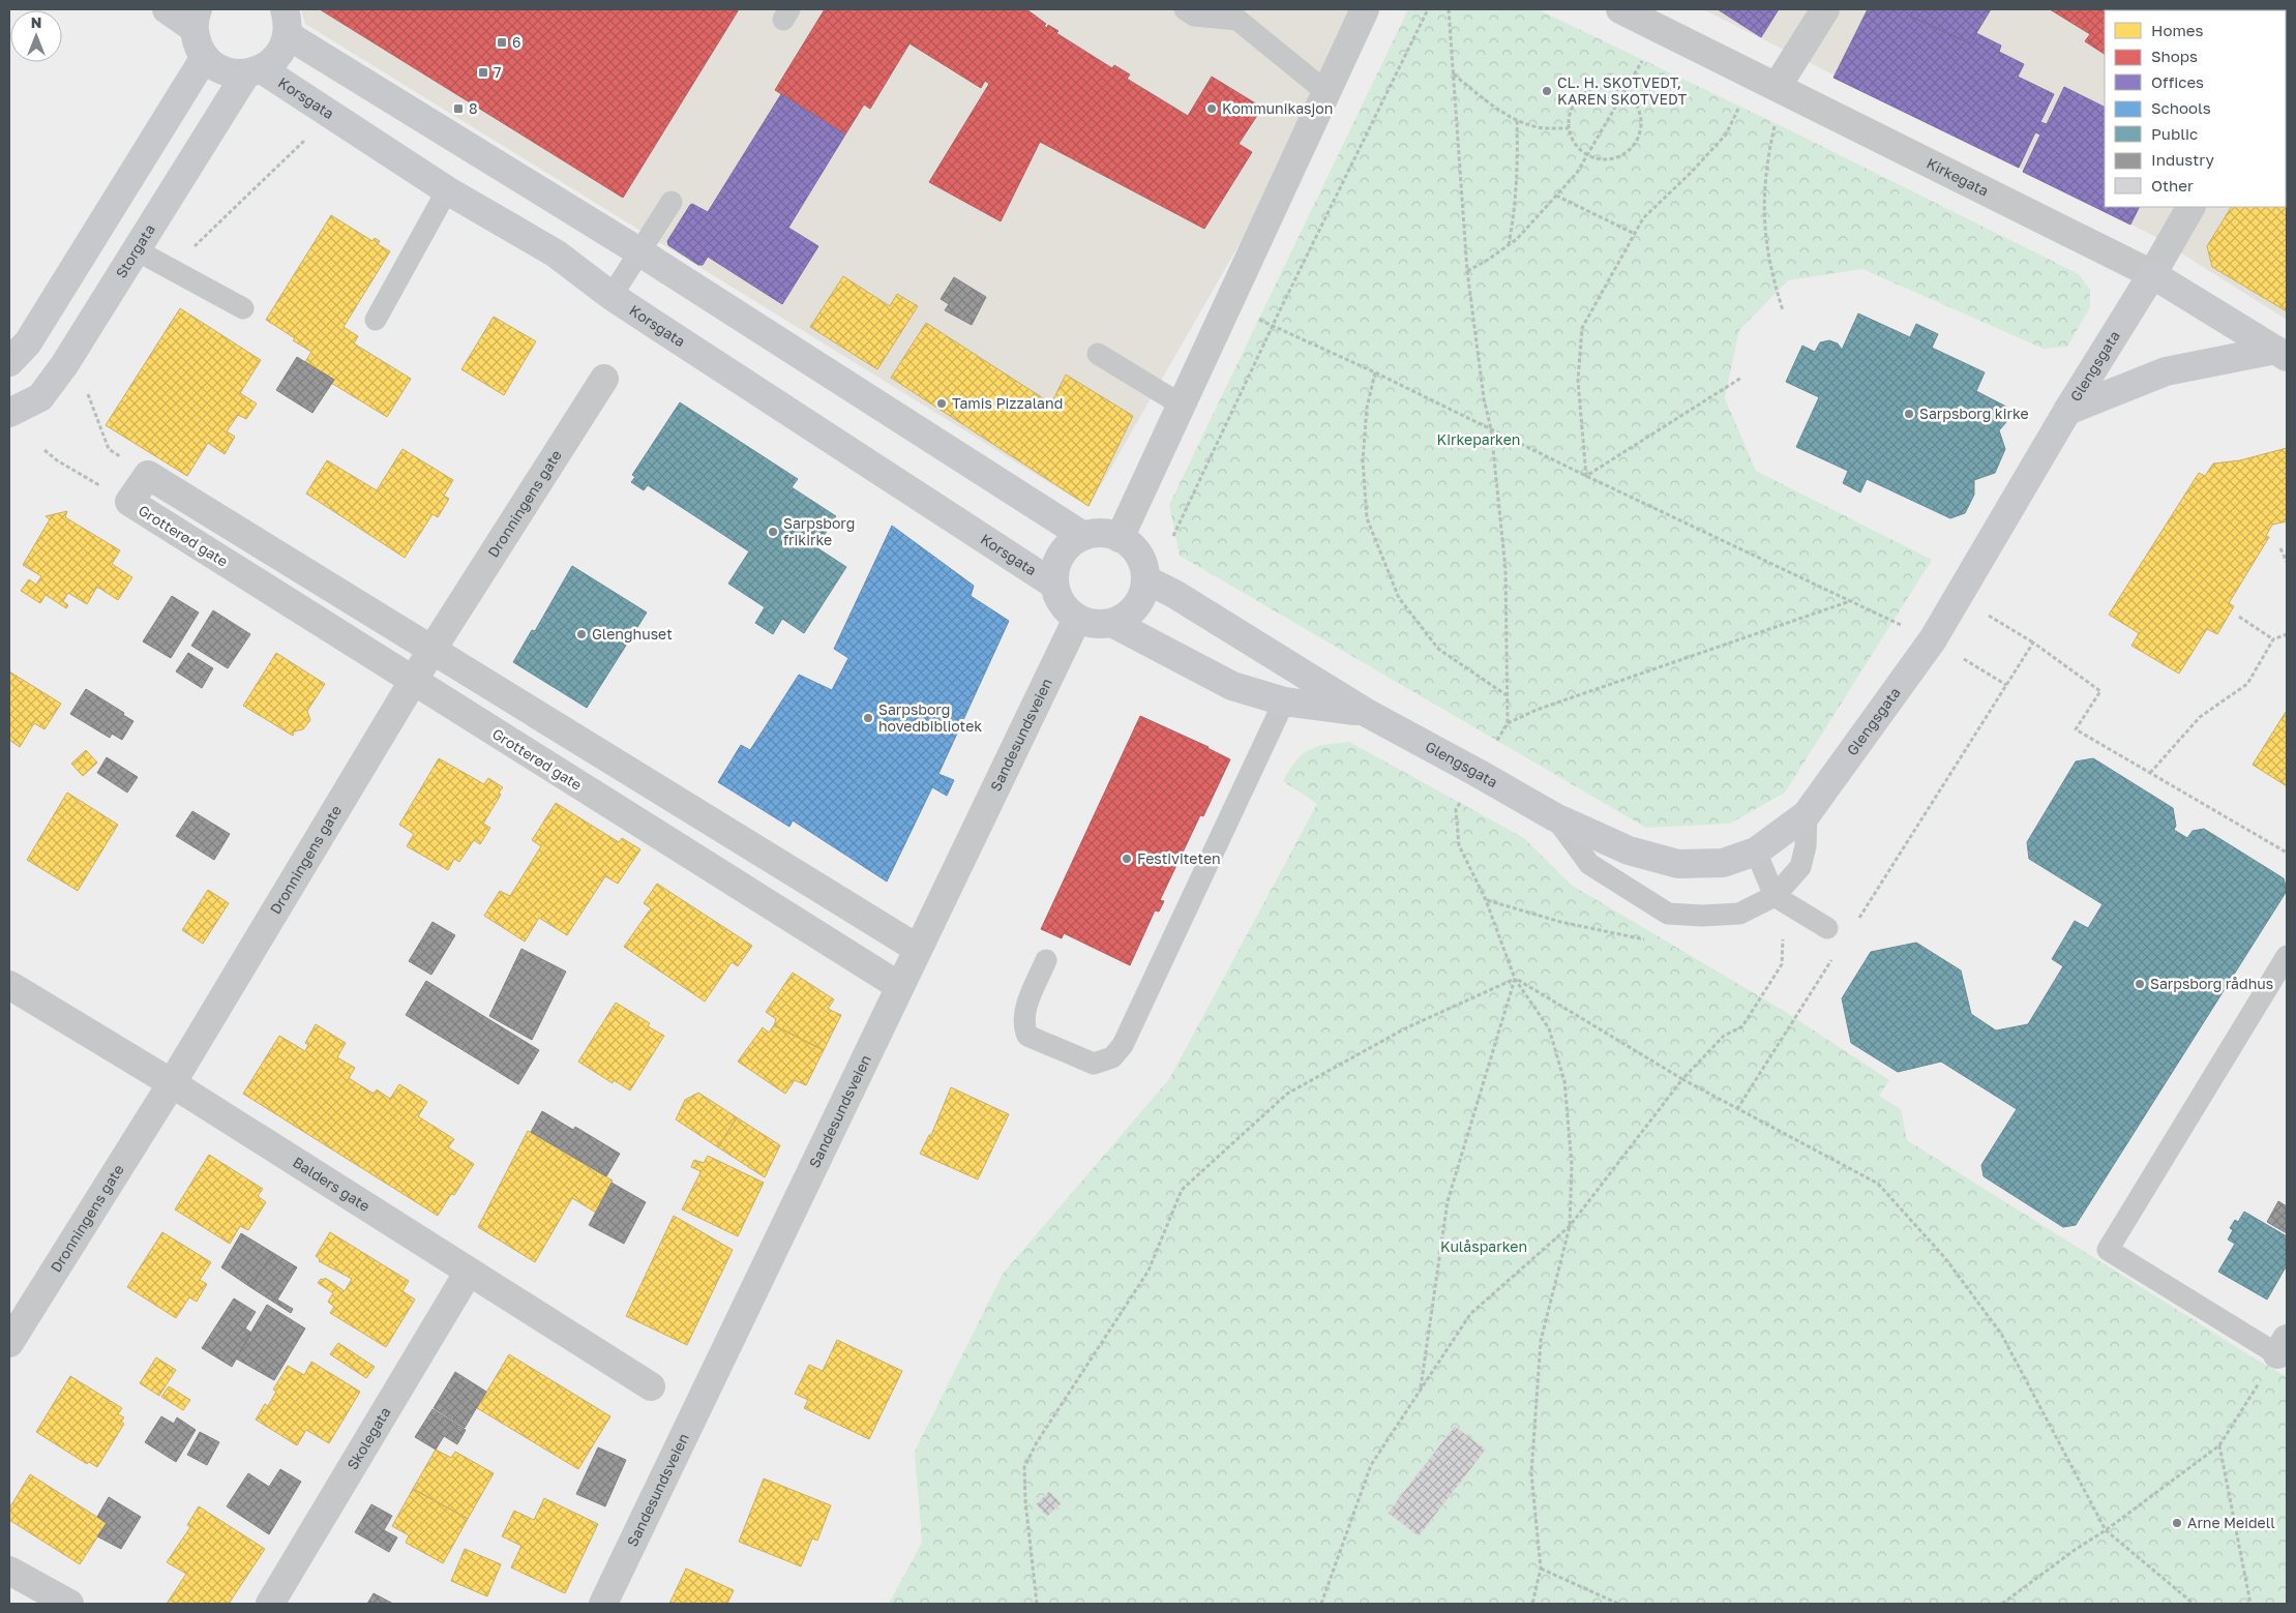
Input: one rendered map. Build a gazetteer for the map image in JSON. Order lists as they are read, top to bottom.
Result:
{
  "streets": {
    "street": [
      "Korsgata",
      "Kirkegata",
      "Storgata",
      "Glengsgata",
      "Dronningens gate",
      "Grotterød gate",
      "Sandesundsveien",
      "Balders gate",
      "Skolegata"
    ]
  },
  "crossings": [
    ["Korsgata", "Storgata"],
    ["Korsgata", "Glengsgata"],
    ["Korsgata", "Sandesundsveien"],
    ["Kirkegata", "Glengsgata"],
    ["Glengsgata", "Sandesundsveien"],
    ["Dronningens gate", "Grotterød gate"],
    ["Dronningens gate", "Balders gate"],
    ["Grotterød gate", "Sandesundsveien"],
    ["Balders gate", "Skolegata"]
  ],
  "parks": ["Kirkeparken", "Kulåsparken"],
  "places": {
    "transit": ["6", "7", "8"],
    "other": [
      "CL. H. SKOTVEDT, KAREN SKOTVEDT",
      "Kommunikasjon",
      "Tamis Pizzaland",
      "Sarpsborg kirke",
      "Sarpsborg frikirke",
      "Glenghuset",
      "Sarpsborg hovedbibliotek",
      "Festiviteten",
      "Sarpsborg rådhus",
      "Arne Meidell"
    ]
  },
  "legend": [
    "Homes",
    "Shops",
    "Offices",
    "Schools",
    "Public",
    "Industry",
    "Other"
  ],
  "north": "top"
}
